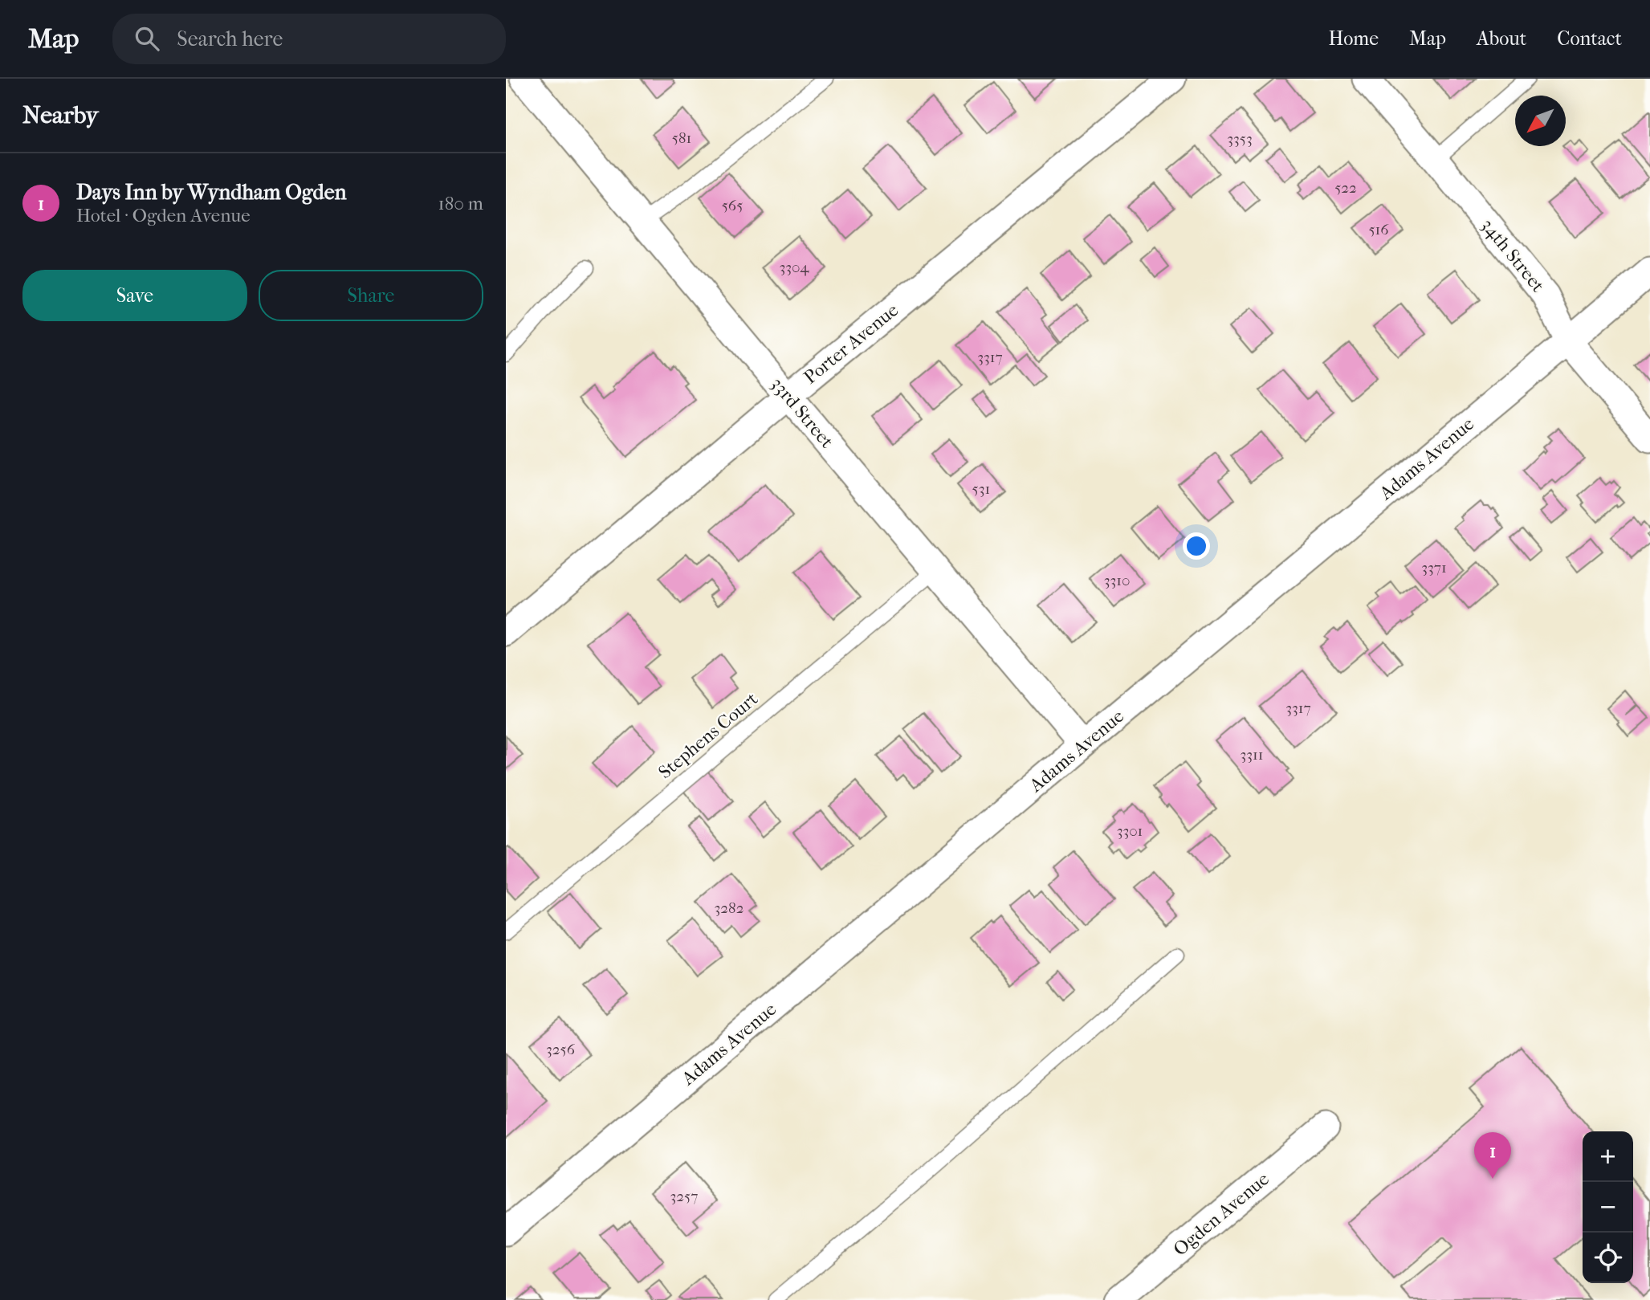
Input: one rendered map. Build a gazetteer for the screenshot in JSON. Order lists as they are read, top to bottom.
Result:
{
  "streets": {
    "street": [
      "34th Street",
      "Porter Avenue",
      "33rd Street",
      "Adams Avenue",
      "Ogden Avenue"
    ],
    "lane": ["Stephens Court"]
  },
  "crossings": [
    ["34th Street", "Adams Avenue"],
    ["Porter Avenue", "33rd Street"],
    ["33rd Street", "Adams Avenue"],
    ["33rd Street", "Stephens Court"]
  ],
  "house_numbers": [
    "581",
    "3353",
    "522",
    "565",
    "516",
    "3304",
    "3317",
    "531",
    "3371",
    "3310",
    "3317",
    "3311",
    "3301",
    "3282",
    "3256",
    "3257"
  ],
  "north": "bottom left",
  "page": {
    "header": "Map",
    "search": "Search here",
    "nav": [
      "Home",
      "Map",
      "About",
      "Contact"
    ],
    "heading": "Nearby",
    "list": [
      {
        "mark": "1",
        "name": "Days Inn by Wyndham Ogden",
        "note": "Hotel · Ogden Avenue",
        "value": "180 m"
      }
    ],
    "buttons": ["Save", "Share"],
    "map_buttons": ["+", "−"],
    "pins": "1"
  }
}
